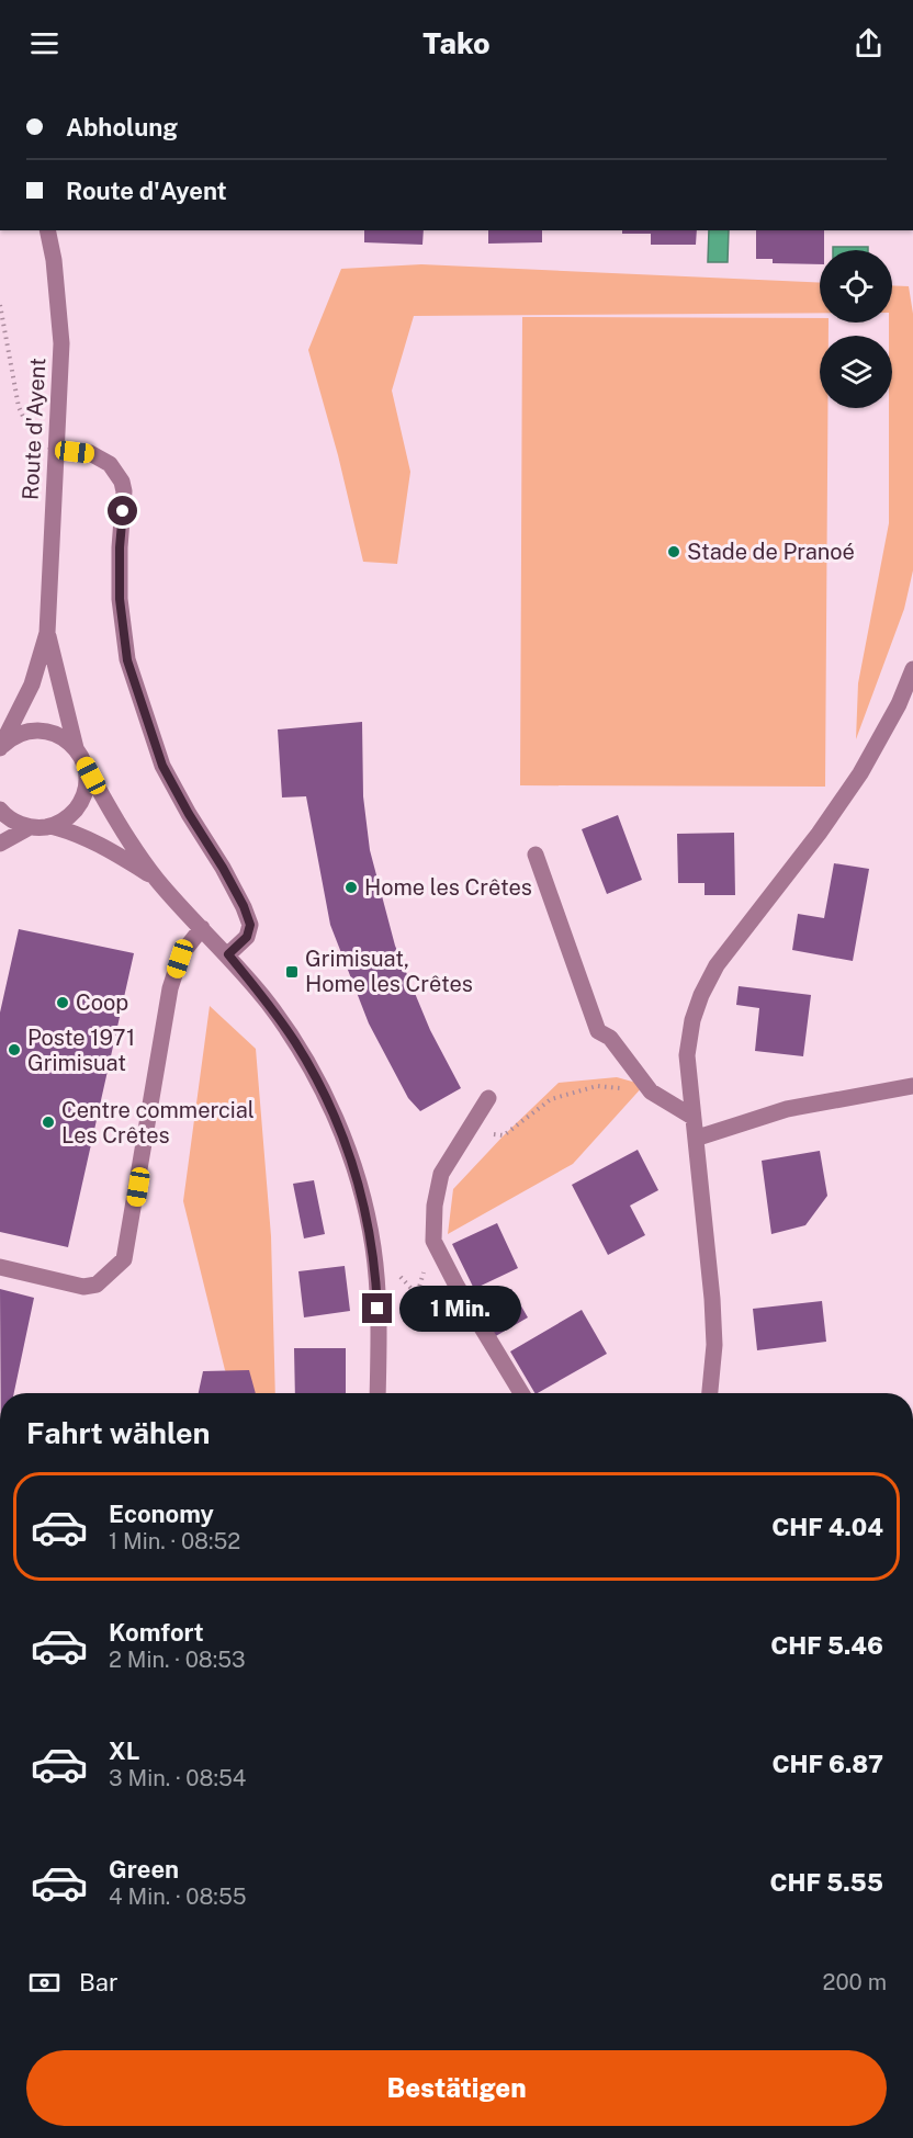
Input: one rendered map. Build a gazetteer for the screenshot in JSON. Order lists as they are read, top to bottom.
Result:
{
  "streets": {
    "street": ["Route d'Ayent"]
  },
  "places": {
    "other": [
      "Stade de Pranoé",
      "Home les Crêtes",
      "Coop",
      "Poste 1971 Grimisuat",
      "Centre commercial Les Crêtes"
    ],
    "transit": ["Grimisuat, Home les Crêtes"]
  },
  "page": {
    "header": "Tako",
    "banner": ["Abholung", "Route d'Ayent"],
    "bubble": "1 Min.",
    "heading": "Fahrt wählen",
    "list": [
      {
        "name": "Economy",
        "note": "1 Min. · 08:52",
        "value": "CHF 4.04"
      },
      {
        "name": "Komfort",
        "note": "2 Min. · 08:53",
        "value": "CHF 5.46"
      },
      {
        "name": "XL",
        "note": "3 Min. · 08:54",
        "value": "CHF 6.87"
      },
      {
        "name": "Green",
        "note": "4 Min. · 08:55",
        "value": "CHF 5.55"
      }
    ],
    "pay": ["Bar", "200 m"],
    "buttons": "Bestätigen"
  }
}
